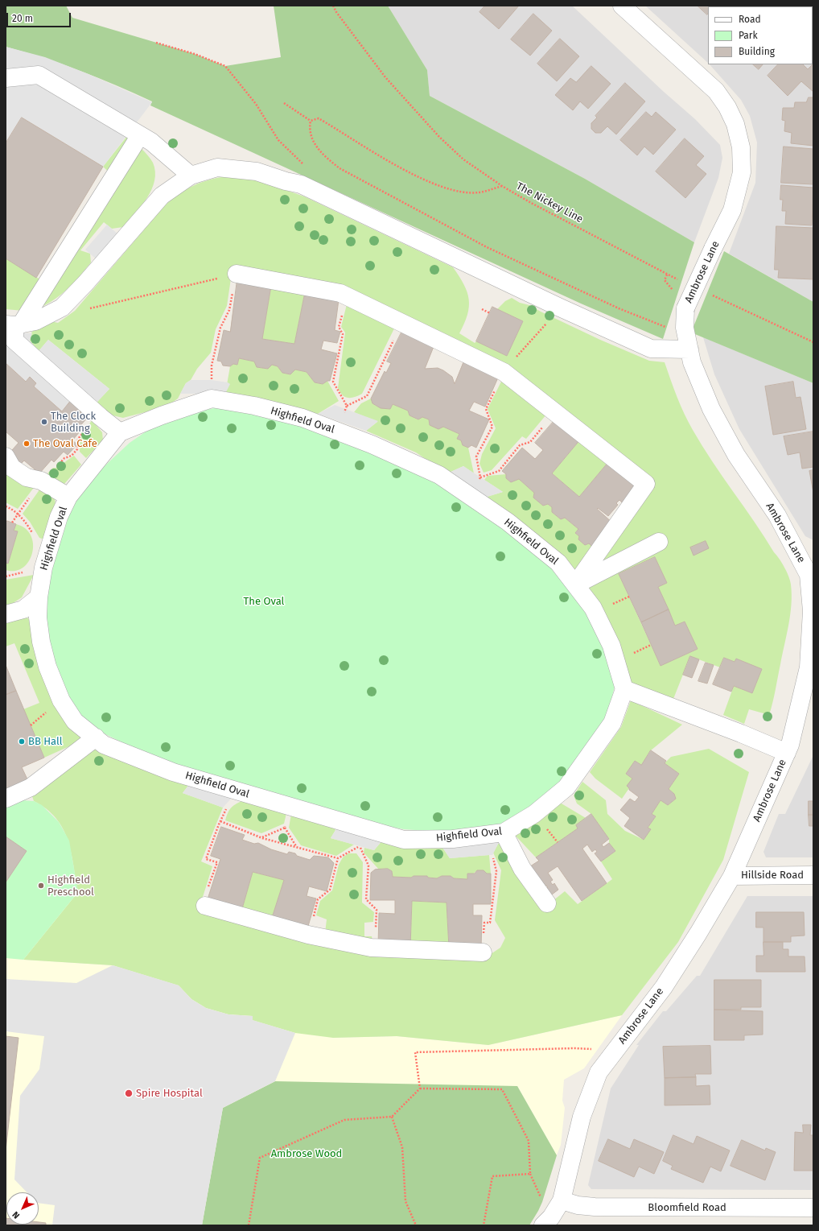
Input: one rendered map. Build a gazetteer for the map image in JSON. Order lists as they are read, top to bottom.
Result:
{
  "streets": {
    "street": [
      "Ambrose Lane",
      "Highfield Oval",
      "Hillside Road",
      "Bloomfield Road"
    ],
    "path": ["The Nickey Line"]
  },
  "crossings": [
    ["Ambrose Lane", "Hillside Road"],
    ["Ambrose Lane", "Bloomfield Road"]
  ],
  "parks": ["The Oval", "Ambrose Wood"],
  "places": [
    "The Clock Building",
    "The Oval Cafe",
    "BB Hall",
    "Highfield Preschool",
    "Spire Hospital"
  ],
  "legend": ["Road", "Park", "Building"],
  "scale_bar": "20 m",
  "north": "bottom left"
}
